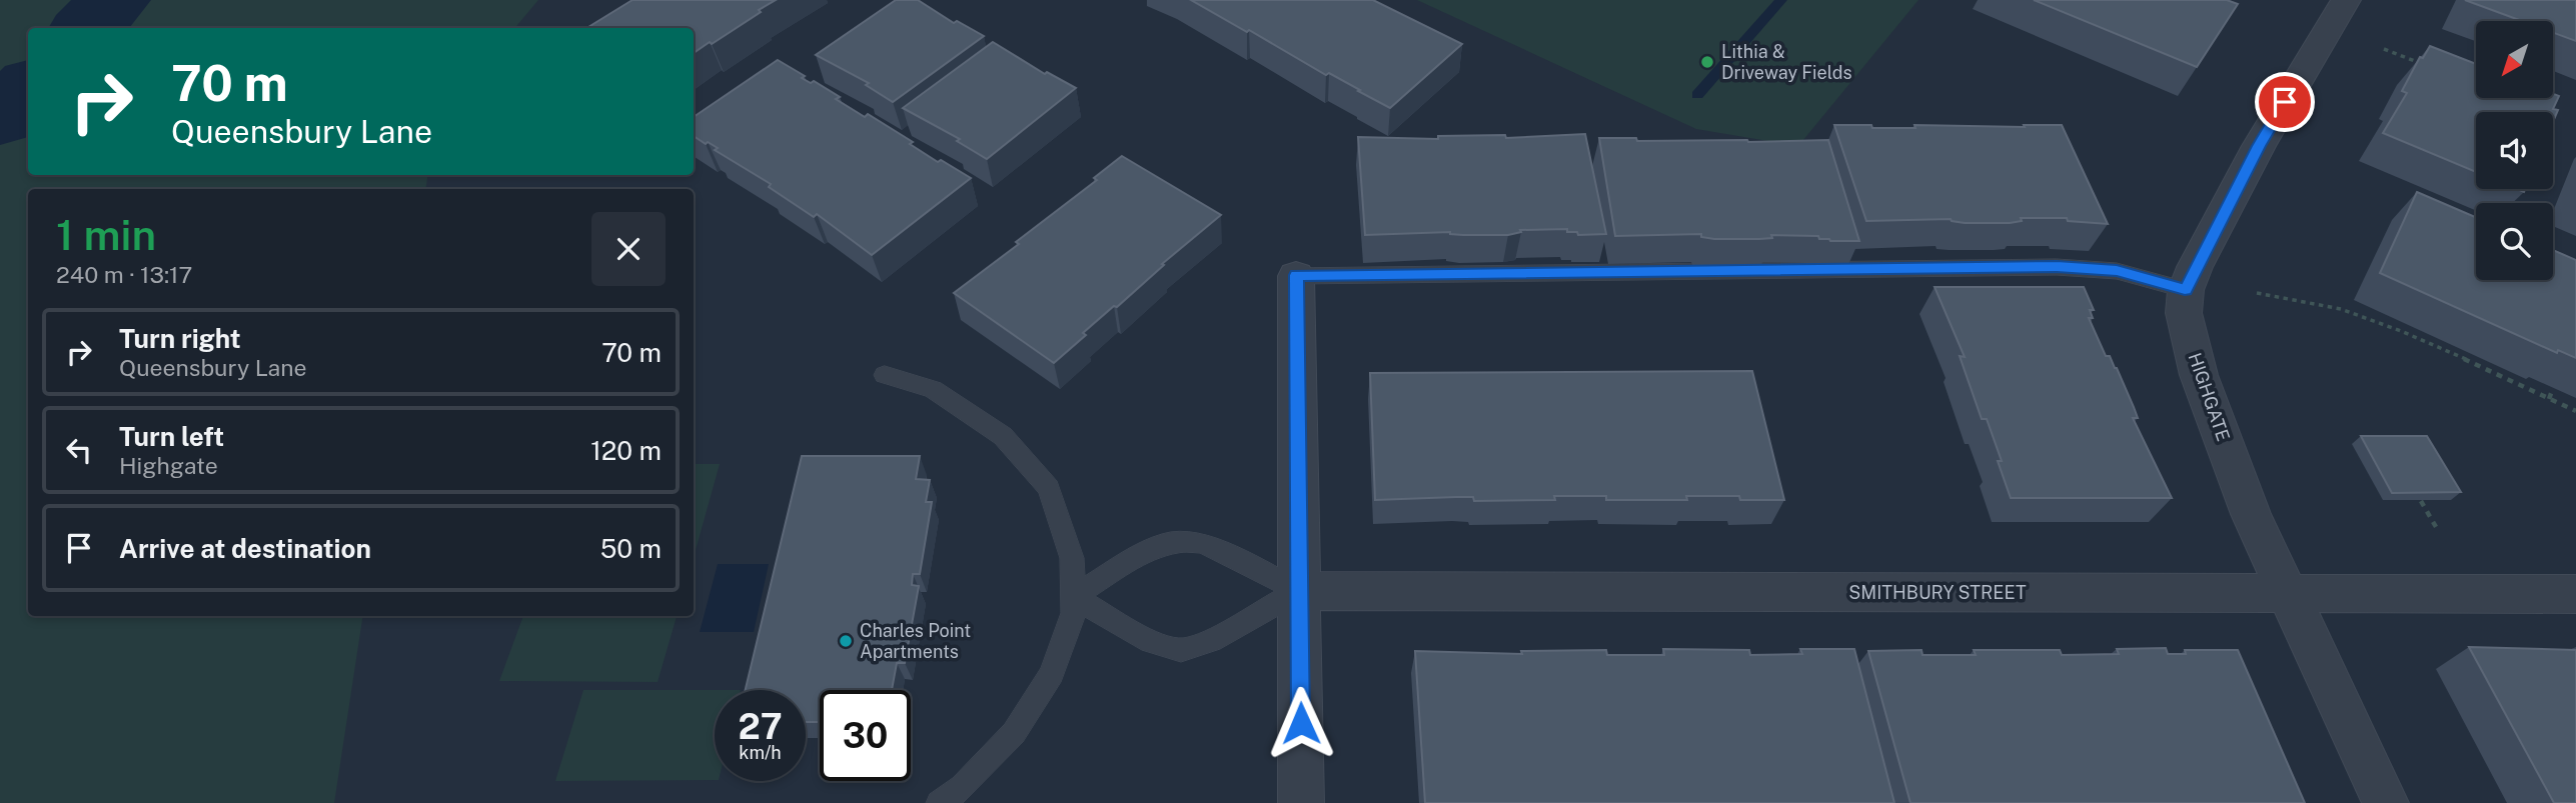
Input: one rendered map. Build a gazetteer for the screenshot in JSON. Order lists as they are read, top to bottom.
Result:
{
  "streets": {
    "street": ["HIGHGATE", "SMITHBURY STREET"]
  },
  "crossings": [
    ["HIGHGATE", "SMITHBURY STREET"]
  ],
  "places": ["Lithia & Driveway Fields", "Charles Point Apartments"],
  "north": "bottom left",
  "page": {
    "turn": ["70 m", "Queensbury Lane"],
    "heading": ["1 min", "240 m · 13:17"],
    "list": [
      {
        "name": "Turn right",
        "note": "Queensbury Lane",
        "value": "70 m"
      },
      {
        "name": "Turn left",
        "note": "Highgate",
        "value": "120 m"
      },
      {
        "name": "Arrive at destination",
        "value": "50 m"
      }
    ],
    "speed": "27 km/h",
    "limit": "30"
  }
}
